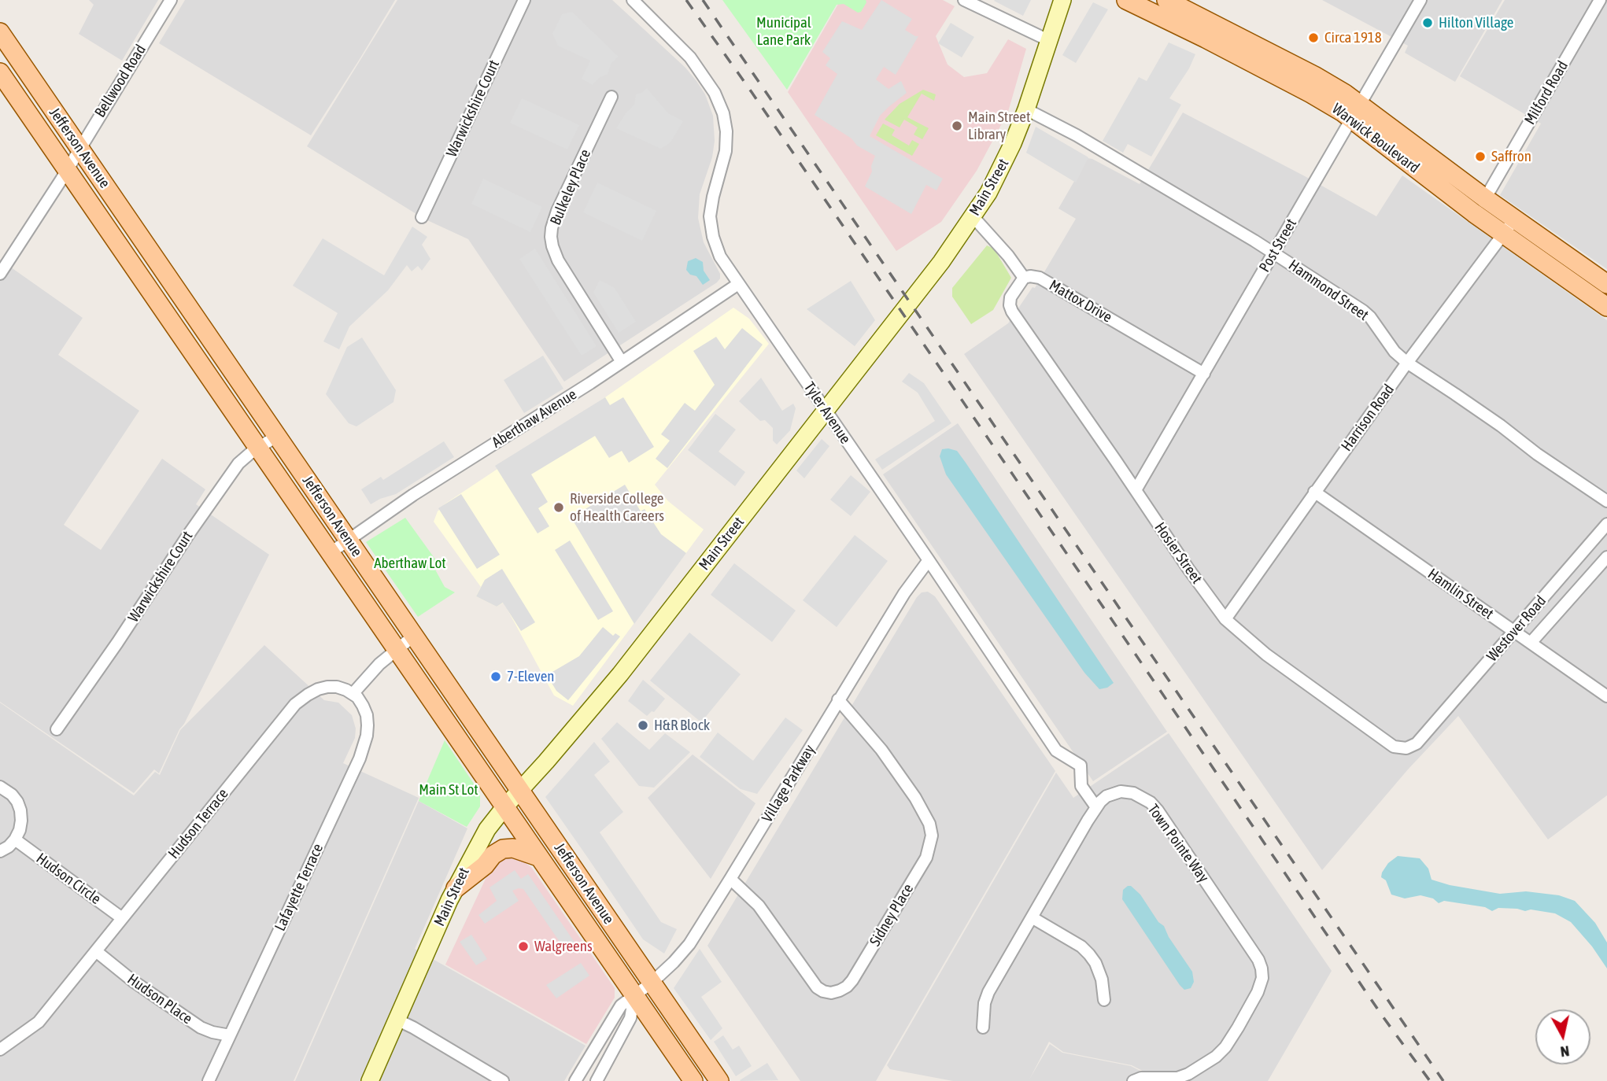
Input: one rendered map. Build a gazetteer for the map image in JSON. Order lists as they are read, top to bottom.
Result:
{
  "streets": {
    "main road": ["Warwick Boulevard", "Jefferson Avenue", "Main Street"],
    "street": [
      "Bellwood Road",
      "Milford Road",
      "Warwickshire Court",
      "Bulkeley Place",
      "Post Street",
      "Hammond Street",
      "Mattox Drive",
      "Tyler Avenue",
      "Harrison Road",
      "Aberthaw Avenue",
      "Hosier Street",
      "Hamlin Street",
      "Westover Road",
      "Village Parkway",
      "Hudson Terrace",
      "Town Pointe Way",
      "Hudson Circle",
      "Lafayette Terrace",
      "Sidney Place",
      "Hudson Place"
    ]
  },
  "crossings": [
    ["Bellwood Road", "Jefferson Avenue"],
    ["Milford Road", "Warwick Boulevard"],
    ["Warwickshire Court", "Jefferson Avenue"],
    ["Warwick Boulevard", "Post Street"],
    ["Warwick Boulevard", "Harrison Road"],
    ["Jefferson Avenue", "Main Street"],
    ["Jefferson Avenue", "Aberthaw Avenue"],
    ["Jefferson Avenue", "Village Parkway"],
    ["Bulkeley Place", "Aberthaw Avenue"],
    ["Main Street", "Hammond Street"],
    ["Main Street", "Tyler Avenue"],
    ["Post Street", "Hammond Street"],
    ["Post Street", "Mattox Drive"],
    ["Post Street", "Hosier Street"],
    ["Hammond Street", "Harrison Road"],
    ["Mattox Drive", "Hosier Street"],
    ["Tyler Avenue", "Aberthaw Avenue"],
    ["Tyler Avenue", "Village Parkway"],
    ["Tyler Avenue", "Town Pointe Way"],
    ["Harrison Road", "Hosier Street"],
    ["Harrison Road", "Hamlin Street"],
    ["Hosier Street", "Westover Road"],
    ["Hamlin Street", "Westover Road"],
    ["Village Parkway", "Sidney Place"],
    ["Hudson Terrace", "Hudson Circle"],
    ["Hudson Terrace", "Lafayette Terrace"],
    ["Hudson Terrace", "Hudson Place"],
    ["Lafayette Terrace", "Hudson Place"]
  ],
  "parks": ["Municipal Lane Park", "Aberthaw Lot", "Main St Lot"],
  "places": [
    "Hilton Village",
    "Circa 1918",
    "Main Street Library",
    "Saffron",
    "Riverside College of Health Careers",
    "7-Eleven",
    "H&R Block",
    "Walgreens"
  ],
  "north": "bottom"
}
